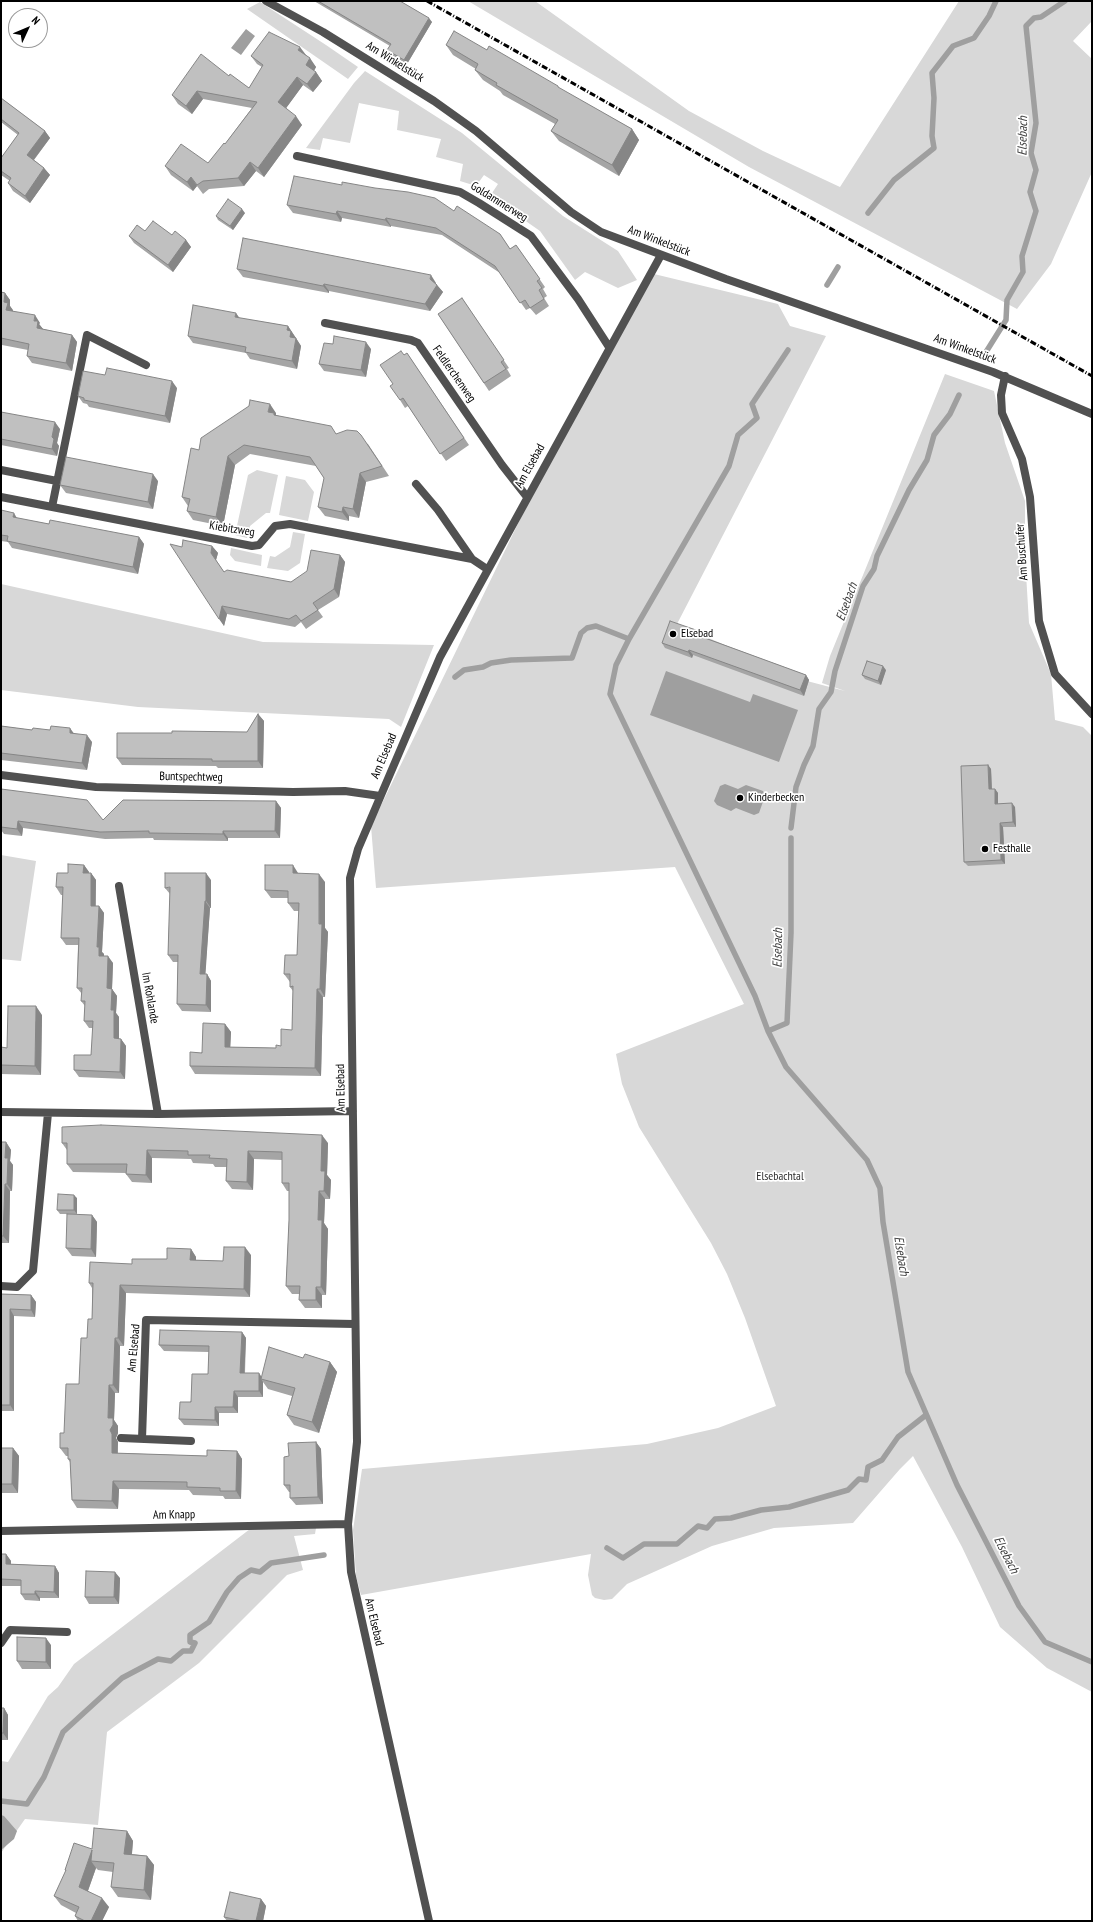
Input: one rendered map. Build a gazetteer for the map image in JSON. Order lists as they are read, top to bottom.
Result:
{
  "streets": {
    "street": [
      "Am Winkelstück",
      "Goldammerweg",
      "Feldlerchenweg",
      "Am Elsebad",
      "Kiebitzweg",
      "Am Buschufer",
      "Buntspechtweg",
      "Im Rohlande",
      "Am Knapp"
    ]
  },
  "crossings": [
    ["Am Winkelstück", "Am Elsebad"],
    ["Am Winkelstück", "Am Buschufer"],
    ["Goldammerweg", "Am Elsebad"],
    ["Feldlerchenweg", "Am Elsebad"],
    ["Am Elsebad", "Kiebitzweg"],
    ["Am Elsebad", "Buntspechtweg"],
    ["Am Elsebad", "Am Knapp"]
  ],
  "water": ["Elsebach"],
  "parks": ["Elsebachtal"],
  "places": ["Elsebad", "Kinderbecken", "Festhalle"],
  "north": "top right"
}
